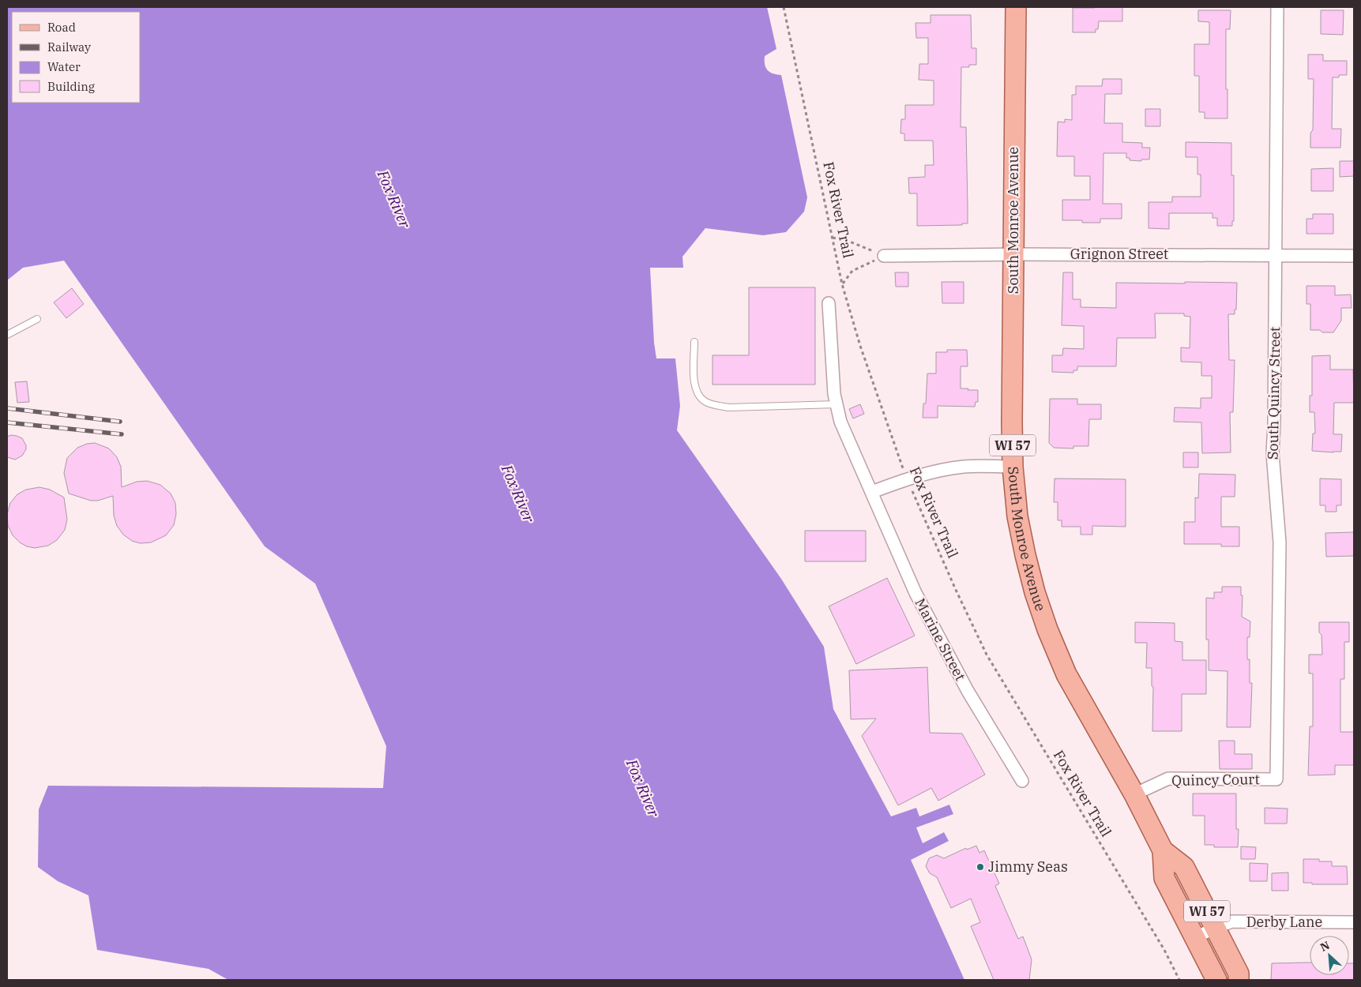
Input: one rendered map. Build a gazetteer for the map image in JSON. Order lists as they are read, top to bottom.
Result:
{
  "streets": {
    "main road": ["South Monroe Avenue", "WI 57"],
    "street": [
      "Grignon Street",
      "South Quincy Street",
      "Marine Street",
      "Quincy Court",
      "Derby Lane"
    ],
    "path": ["Fox River Trail"]
  },
  "crossings": [
    ["South Monroe Avenue", "Grignon Street"],
    ["South Monroe Avenue", "Quincy Court"],
    ["South Monroe Avenue", "Derby Lane"],
    ["Grignon Street", "South Quincy Street"],
    ["South Quincy Street", "Quincy Court"]
  ],
  "water": ["Fox River"],
  "places": ["Jimmy Seas"],
  "legend": [
    "Road",
    "Railway",
    "Water",
    "Building"
  ],
  "north": "top left"
}
